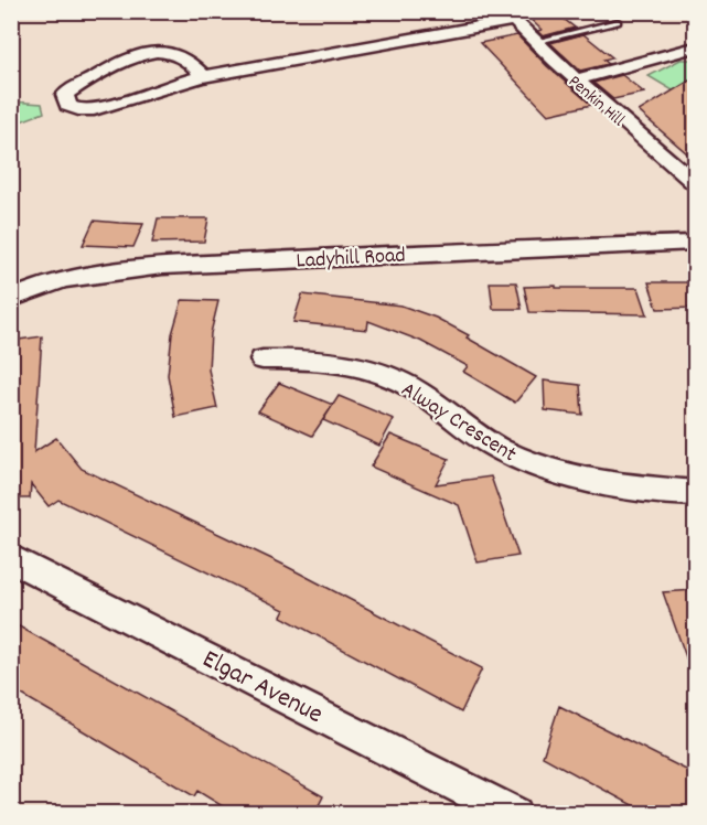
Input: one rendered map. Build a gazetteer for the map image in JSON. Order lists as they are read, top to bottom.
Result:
{
  "streets": {
    "street": [
      "Penkin Hill",
      "Ladyhill Road",
      "Alway Crescent",
      "Elgar Avenue"
    ]
  }
}
